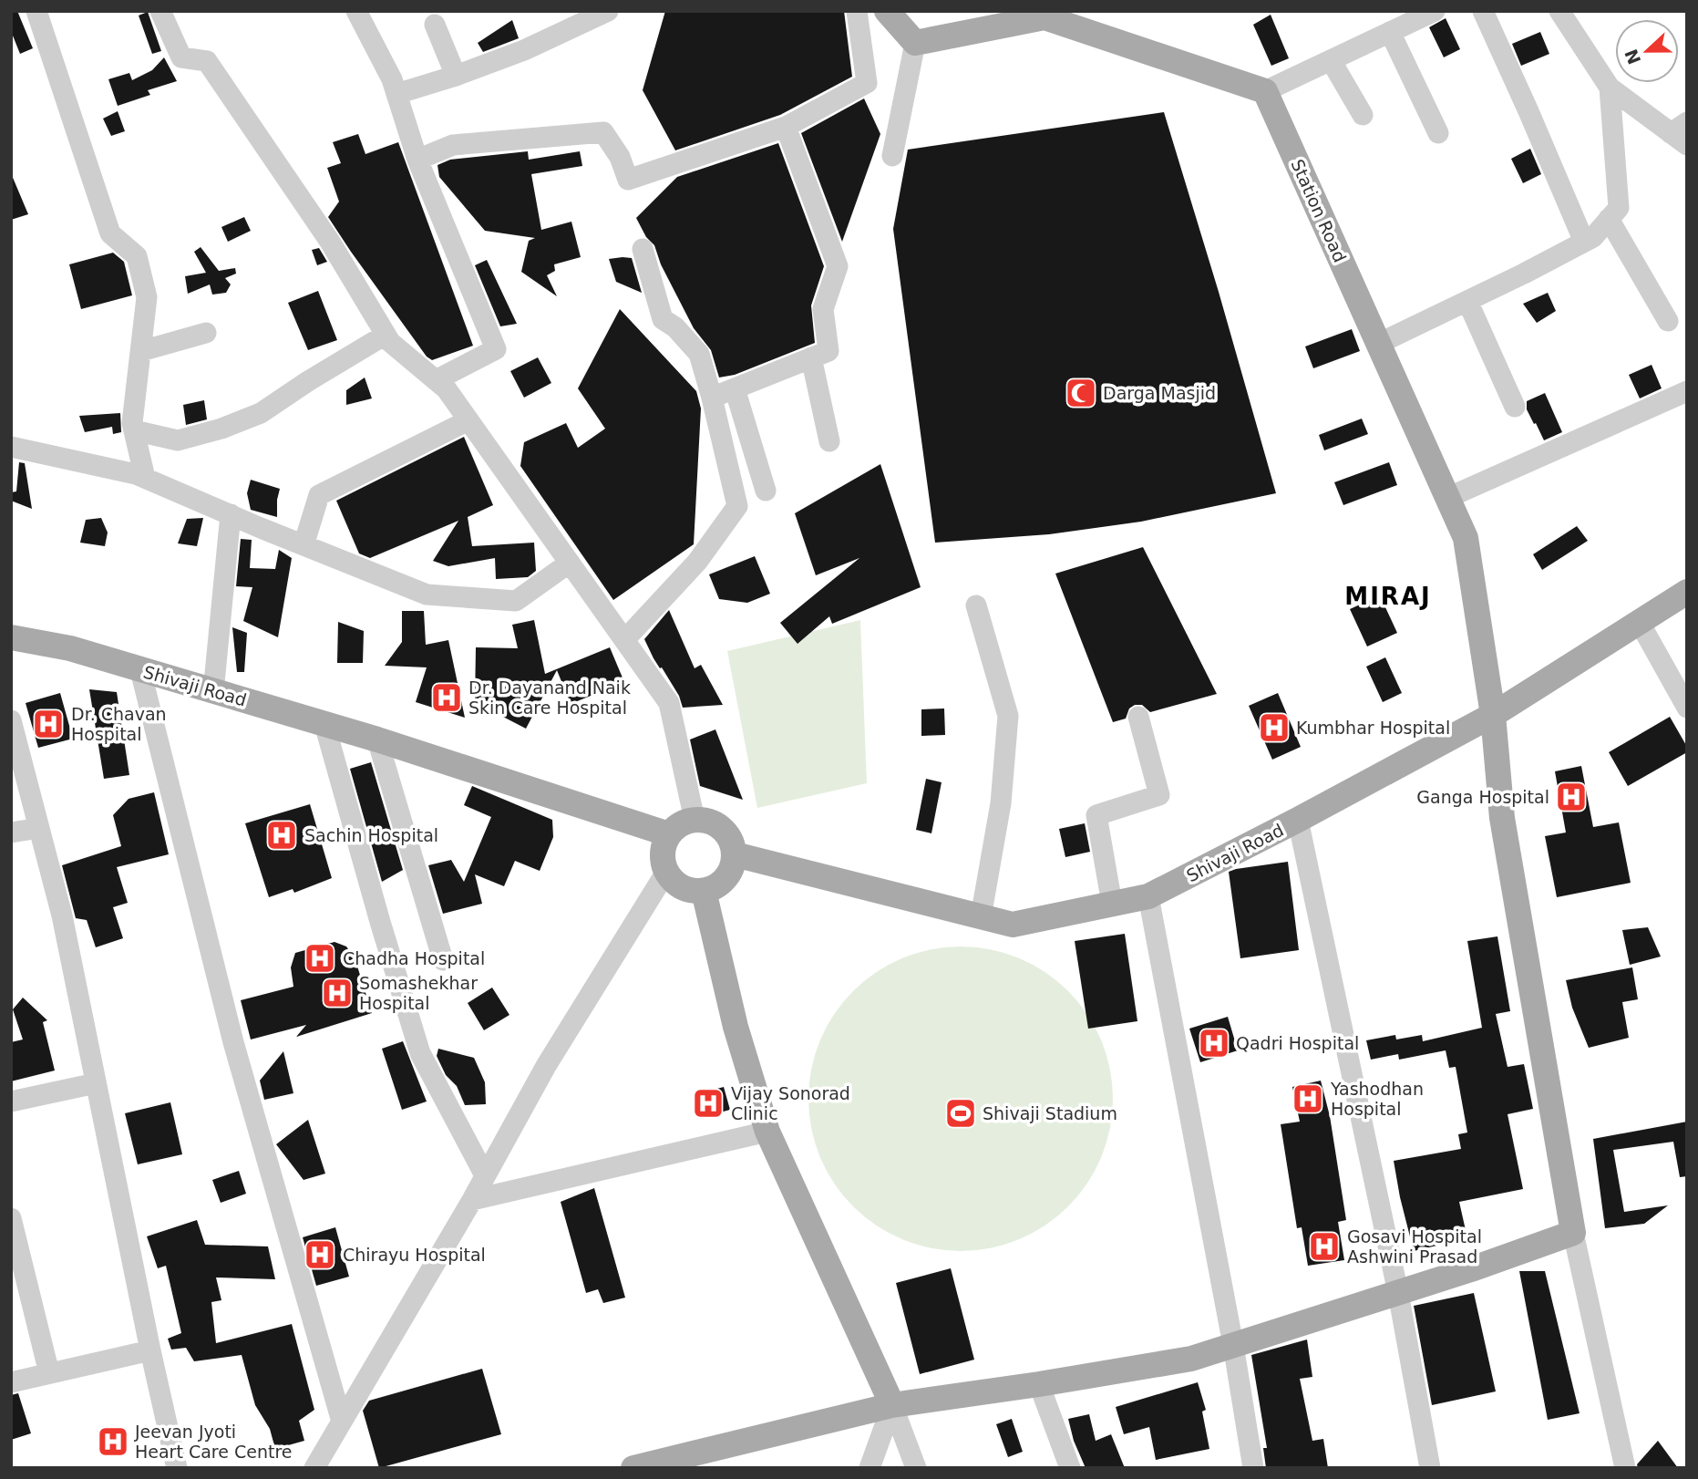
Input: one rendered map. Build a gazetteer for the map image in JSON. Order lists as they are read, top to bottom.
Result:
{
  "streets": {
    "main road": ["Station Road", "Shivaji Road"]
  },
  "crossings": [
    ["Station Road", "Shivaji Road"]
  ],
  "districts": ["MIRAJ"],
  "places": {
    "mosque": ["Darga Masjid"],
    "hospital": [
      "Dr. Dayanand Naik Skin Care Hospital",
      "Dr. Chavan Hospital",
      "Kumbhar Hospital",
      "Ganga Hospital",
      "Sachin Hospital",
      "Chadha Hospital",
      "Somashekhar Hospital",
      "Qadri Hospital",
      "Yashodhan Hospital",
      "Vijay Sonorad Clinic",
      "Gosavi Hospital Ashwini Prasad",
      "Chirayu Hospital",
      "Jeevan Jyoti Heart Care Centre"
    ],
    "sports": ["Shivaji Stadium"]
  },
  "north": "left"
}
